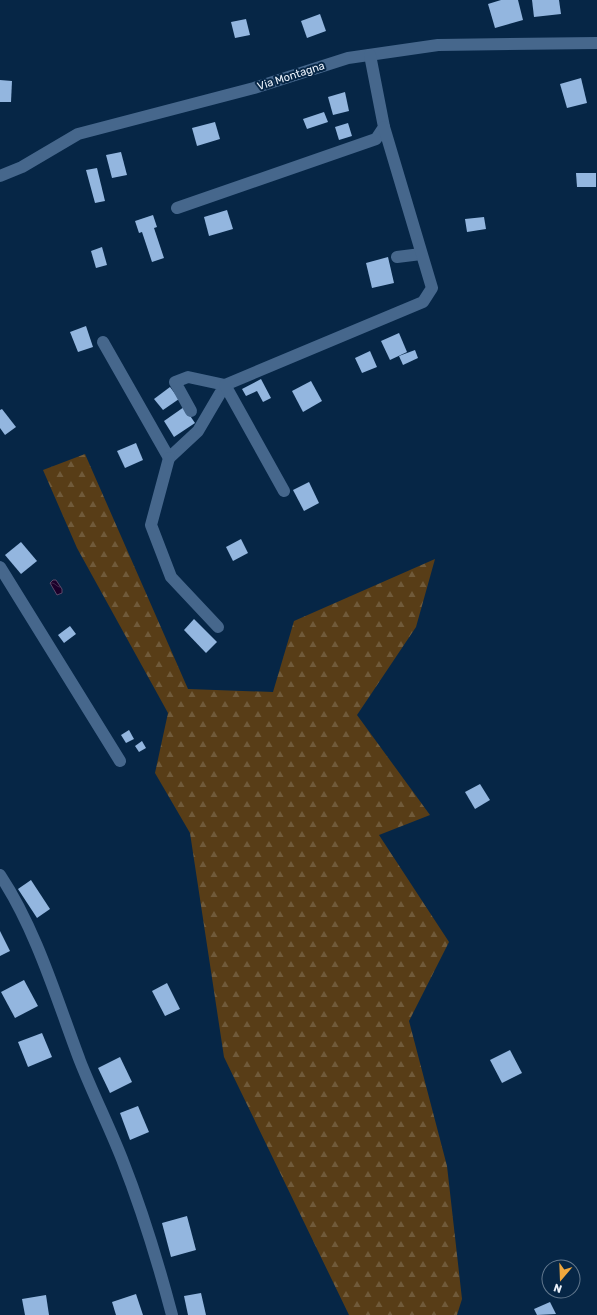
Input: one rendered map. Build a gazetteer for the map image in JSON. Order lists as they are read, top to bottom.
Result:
{
  "streets": {
    "street": ["Via Montagna"]
  },
  "north": "bottom"
}
